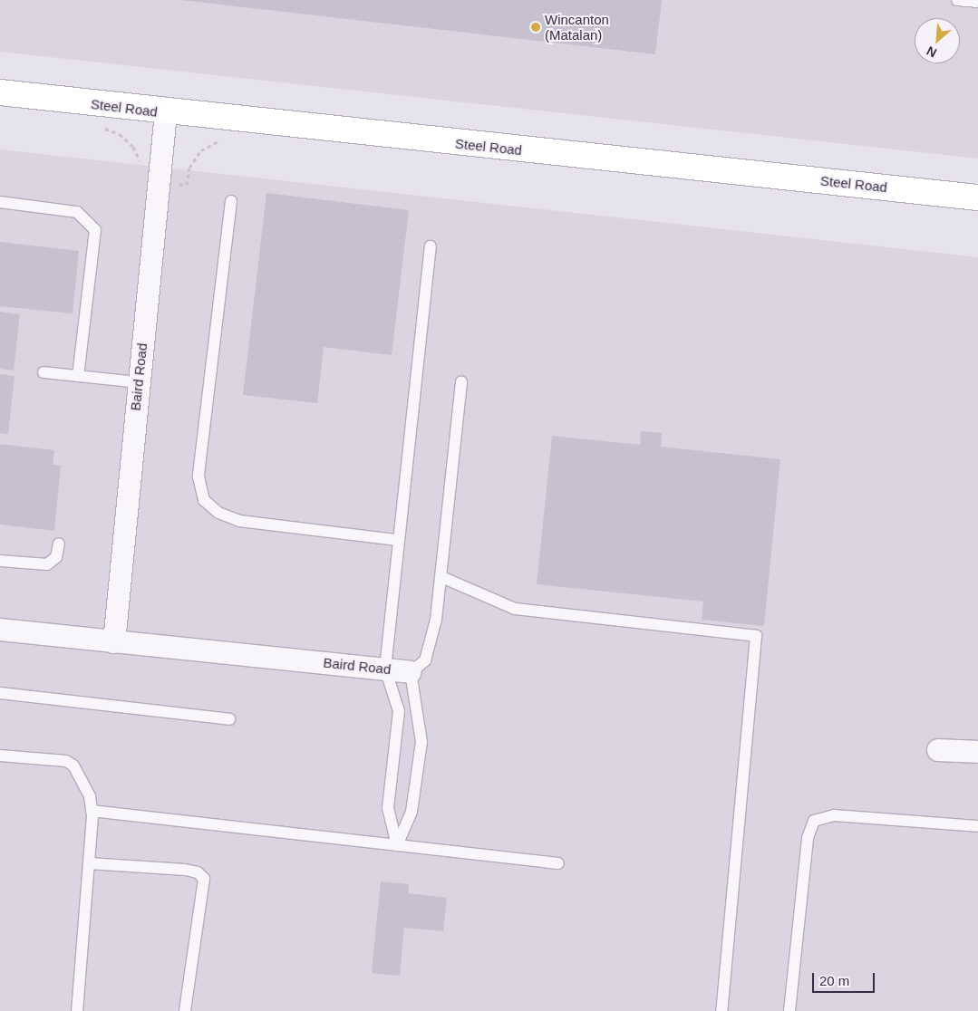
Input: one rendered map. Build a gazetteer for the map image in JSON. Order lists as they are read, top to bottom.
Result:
{
  "streets": {
    "main road": ["Steel Road"],
    "street": ["Baird Road"]
  },
  "crossings": [
    ["Steel Road", "Baird Road"]
  ],
  "places": ["Wincanton (Matalan)"],
  "scale_bar": "20 m",
  "north": "bottom left"
}
